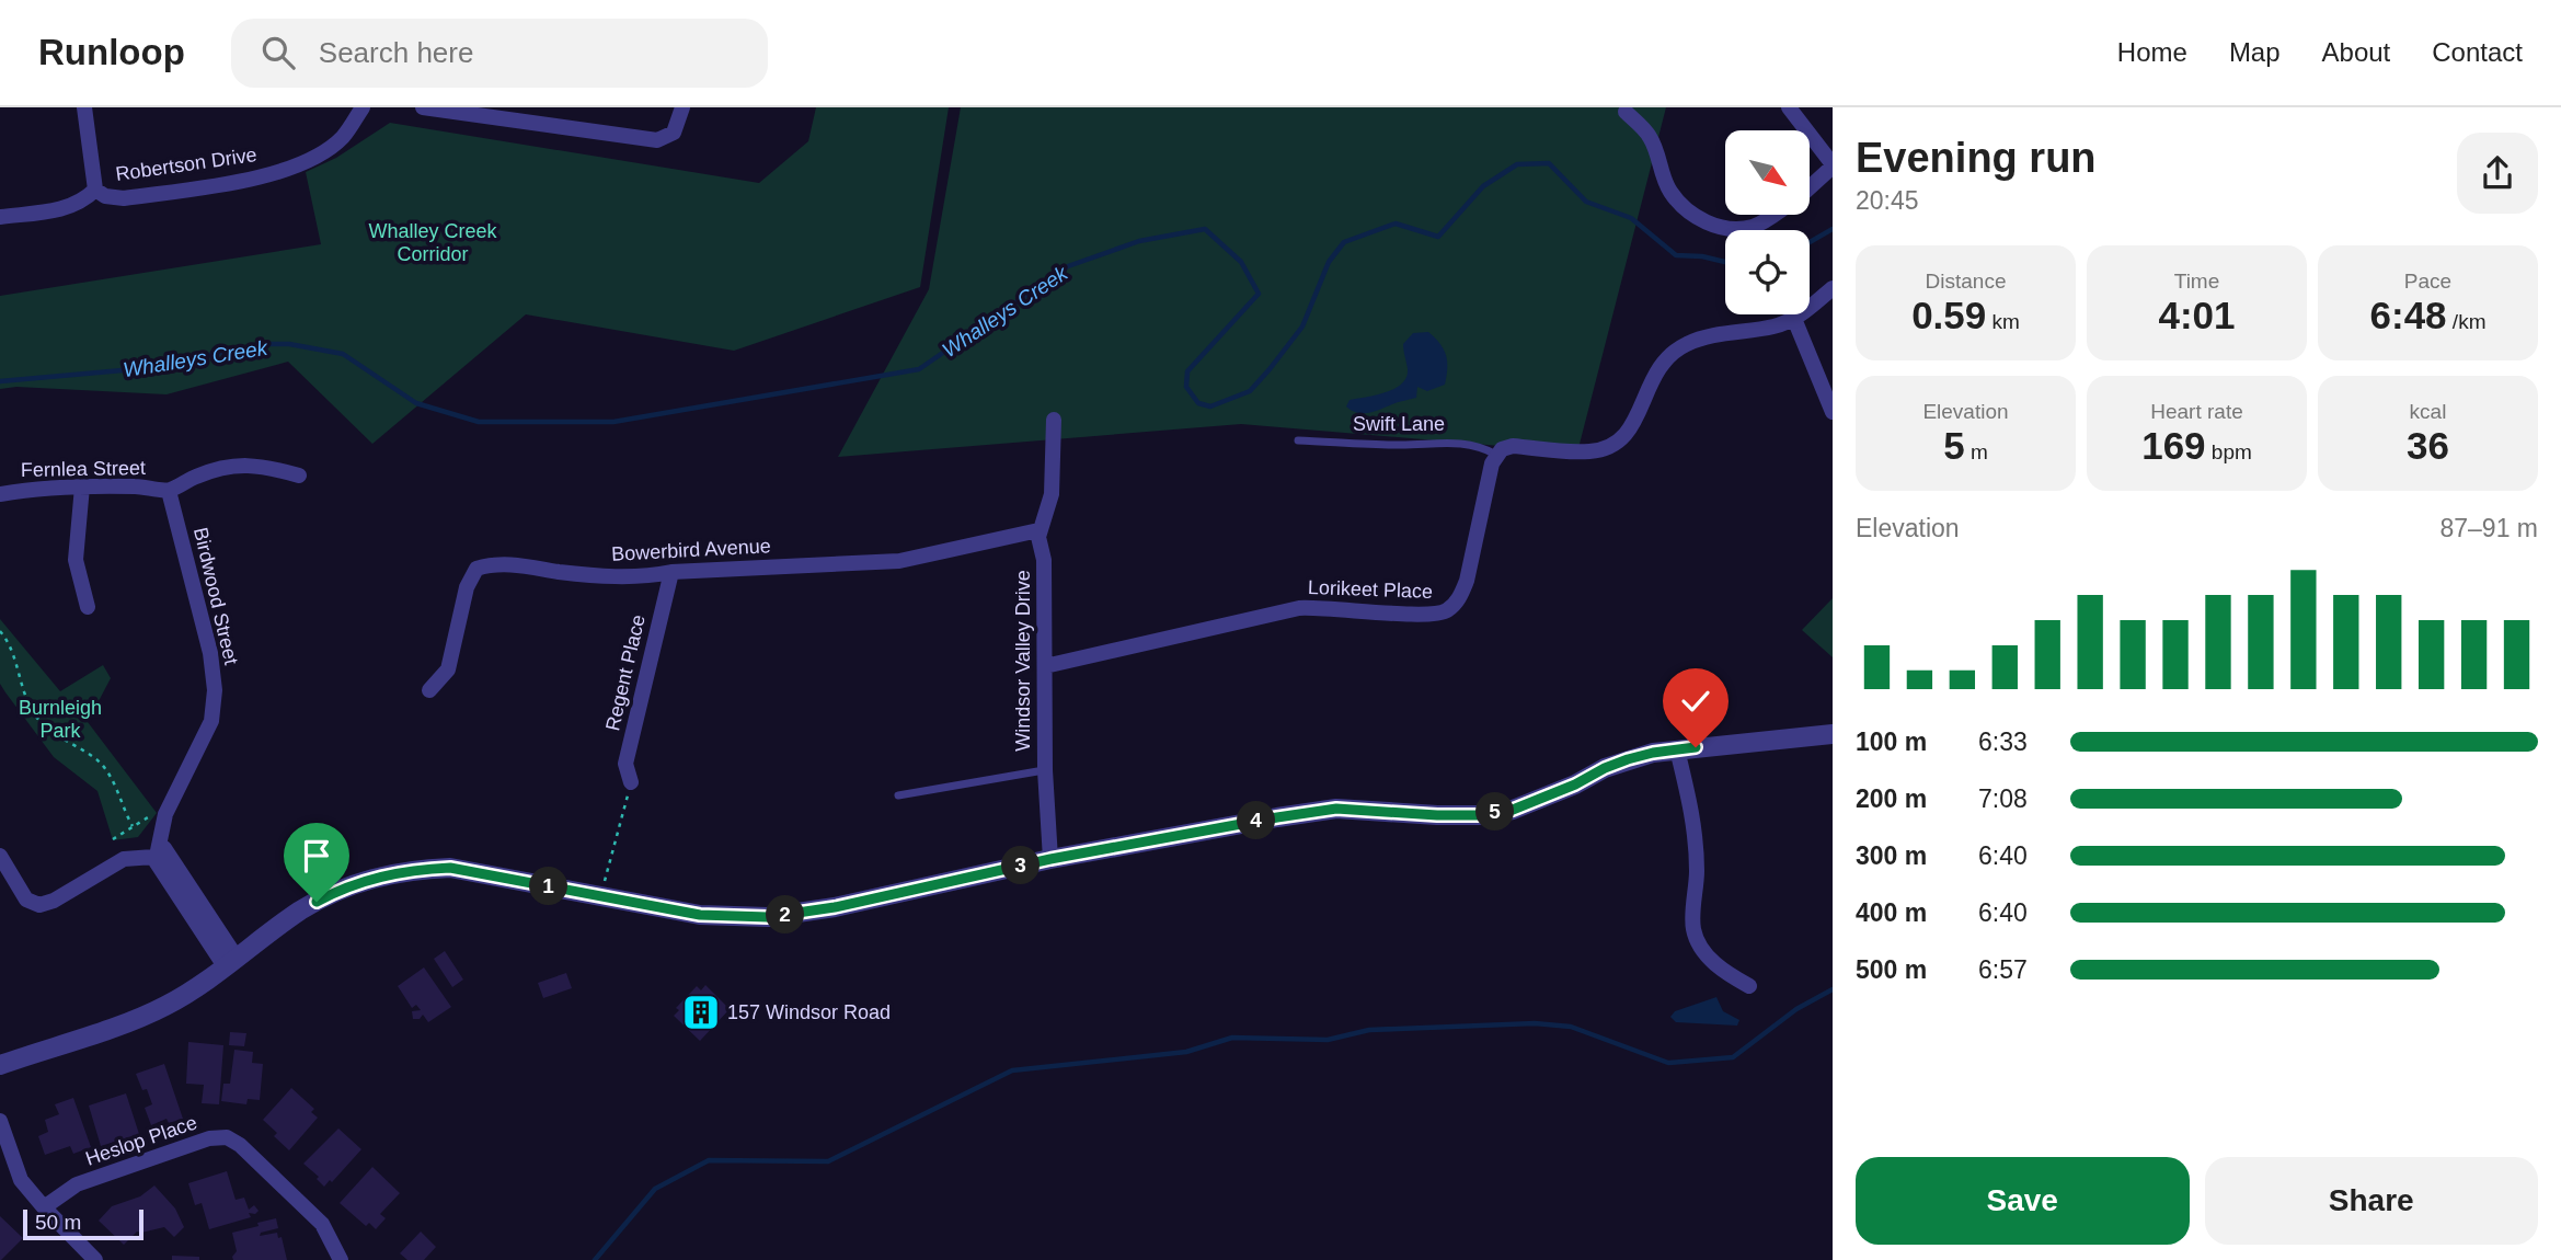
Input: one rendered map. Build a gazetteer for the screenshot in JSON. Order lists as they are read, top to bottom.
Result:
{
  "streets": {
    "street": [
      "Robertson Drive",
      "Fernlea Street",
      "Bowerbird Avenue",
      "Lorikeet Place",
      "Birdwood Street",
      "Windsor Valley Drive",
      "Regent Place",
      "Heslop Place"
    ],
    "lane": ["Swift Lane"]
  },
  "crossings": [
    ["Swift Lane", "Lorikeet Place"],
    ["Fernlea Street", "Birdwood Street"],
    ["Bowerbird Avenue", "Windsor Valley Drive"],
    ["Bowerbird Avenue", "Regent Place"],
    ["Lorikeet Place", "Windsor Valley Drive"]
  ],
  "water": ["Whalleys Creek"],
  "parks": ["Whalley Creek Corridor", "Burnleigh Park"],
  "places": {
    "building": ["157 Windsor Road"]
  },
  "scale_bar": "50 m",
  "north": "bottom right",
  "page": {
    "header": "Runloop",
    "search": "Search here",
    "nav": [
      "Home",
      "Map",
      "About",
      "Contact"
    ],
    "heading": ["Evening run", "20:45"],
    "stats": [
      ["Distance", "0.59 km"],
      ["Time", "4:01"],
      ["Pace", "6:48 /km"],
      ["Elevation", "5 m"],
      ["Heart rate", "169 bpm"],
      ["kcal", "36"]
    ],
    "chart": ["Elevation", "87–91 m"],
    "list": [
      {
        "name": "100 m",
        "note": "6:33"
      },
      {
        "name": "200 m",
        "note": "7:08"
      },
      {
        "name": "300 m",
        "note": "6:40"
      },
      {
        "name": "400 m",
        "note": "6:40"
      },
      {
        "name": "500 m",
        "note": "6:57"
      }
    ],
    "pins": [
      "5",
      "4",
      "3",
      "1",
      "2"
    ],
    "buttons": ["Save", "Share"],
    "scale": "50 m"
  }
}
